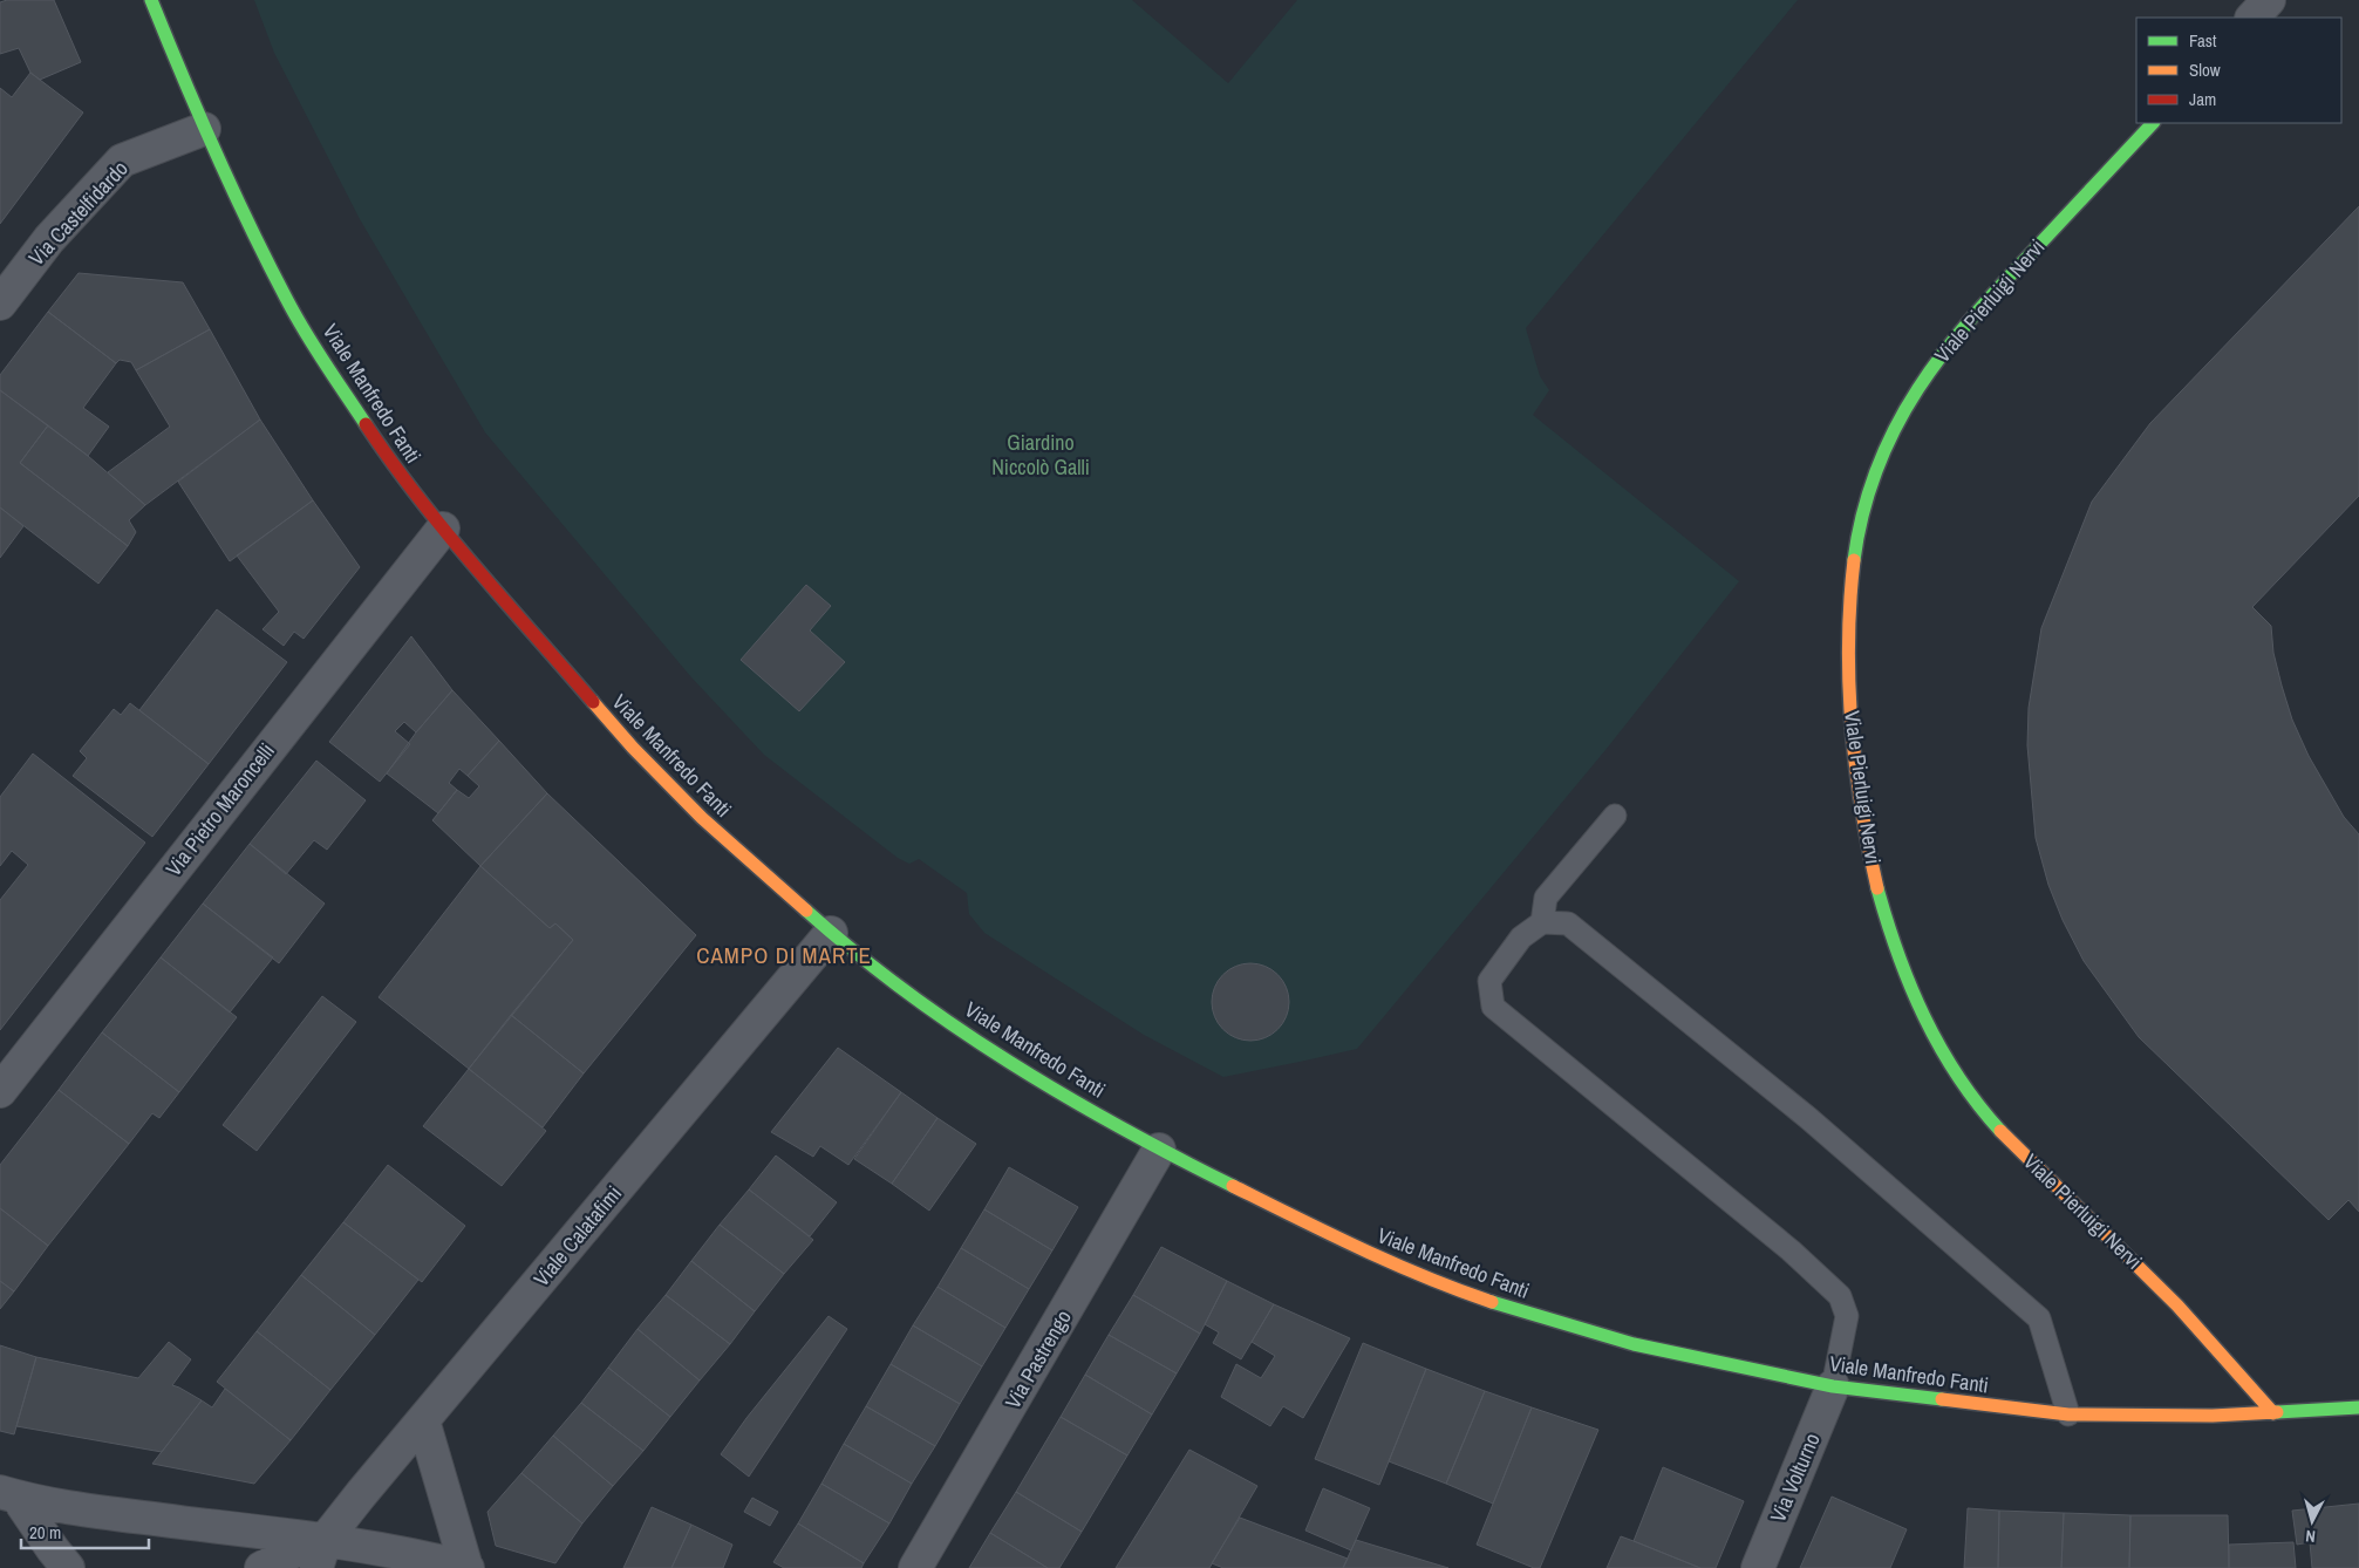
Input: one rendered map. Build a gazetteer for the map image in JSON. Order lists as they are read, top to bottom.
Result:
{
  "streets": {
    "street": [
      "Via Castelfidardo",
      "Viale Pierluigi Nervi",
      "Viale Manfredo Fanti",
      "Via Pietro Maroncelli",
      "Viale Calatafimi",
      "Via Pastrengo",
      "Via Volturno"
    ]
  },
  "crossings": [
    ["Via Castelfidardo", "Viale Manfredo Fanti"],
    ["Viale Pierluigi Nervi", "Viale Manfredo Fanti"],
    ["Viale Manfredo Fanti", "Via Pietro Maroncelli"],
    ["Viale Manfredo Fanti", "Viale Calatafimi"],
    ["Viale Manfredo Fanti", "Via Pastrengo"],
    ["Viale Manfredo Fanti", "Via Volturno"]
  ],
  "districts": ["CAMPO DI MARTE"],
  "parks": ["Giardino Niccolò Galli"],
  "legend": ["Fast", "Slow", "Jam"],
  "scale_bar": "20 m",
  "north": "bottom"
}
